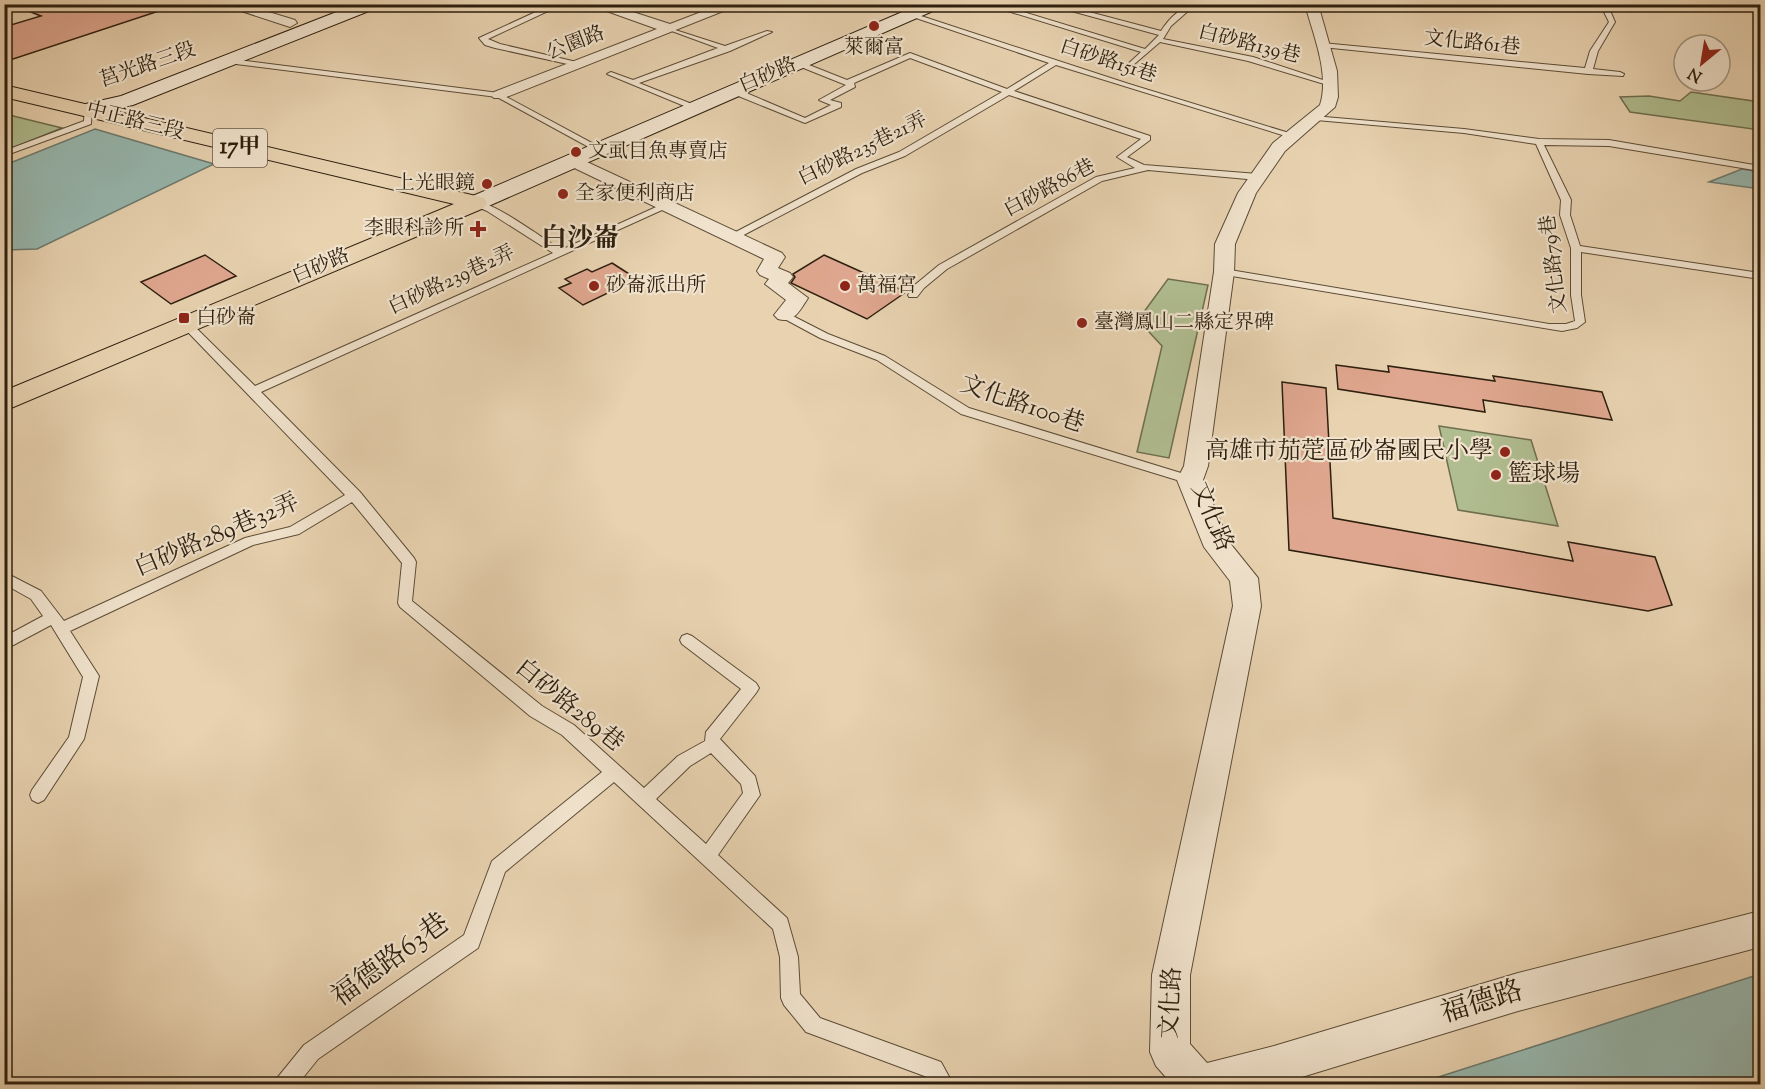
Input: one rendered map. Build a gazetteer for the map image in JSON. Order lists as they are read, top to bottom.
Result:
{
  "streets": {
    "main road": ["白砂路", "中正路三段", "17甲"],
    "street": [
      "公園路",
      "莒光路三段",
      "文化路",
      "福德路"
    ],
    "lane": [
      "文化路61巷",
      "白砂路139巷",
      "白砂路151巷",
      "白砂路235巷21弄",
      "白砂路86巷",
      "文化路79巷",
      "白砂路239巷2弄",
      "文化路100巷",
      "白砂路289巷32弄",
      "白砂路289巷",
      "福德路63巷"
    ]
  },
  "crossings": [
    ["白砂路139巷", "文化路"],
    ["白砂路151巷", "白砂路"],
    ["白砂路151巷", "白砂路235巷21弄"],
    ["白砂路151巷", "文化路"],
    ["莒光路三段", "中正路三段"],
    ["白砂路", "中正路三段"],
    ["白砂路", "白砂路289巷"],
    ["白砂路86巷", "文化路"],
    ["文化路79巷", "文化路"],
    ["白砂路239巷2弄", "白砂路289巷"],
    ["文化路100巷", "文化路"],
    ["白砂路289巷32弄", "白砂路289巷"],
    ["白砂路289巷", "福德路63巷"]
  ],
  "districts": ["白沙崙"],
  "places": {
    "other": [
      "萊爾富",
      "文虱目魚專賣店",
      "上光眼鏡",
      "全家便利商店",
      "砂崙派出所",
      "萬福宮",
      "臺灣鳳山二縣定界碑",
      "高雄市茄萣區砂崙國民小學",
      "籃球場"
    ],
    "health": ["李眼科診所"],
    "transit": ["白砂崙"]
  },
  "north": "bottom left"
}
